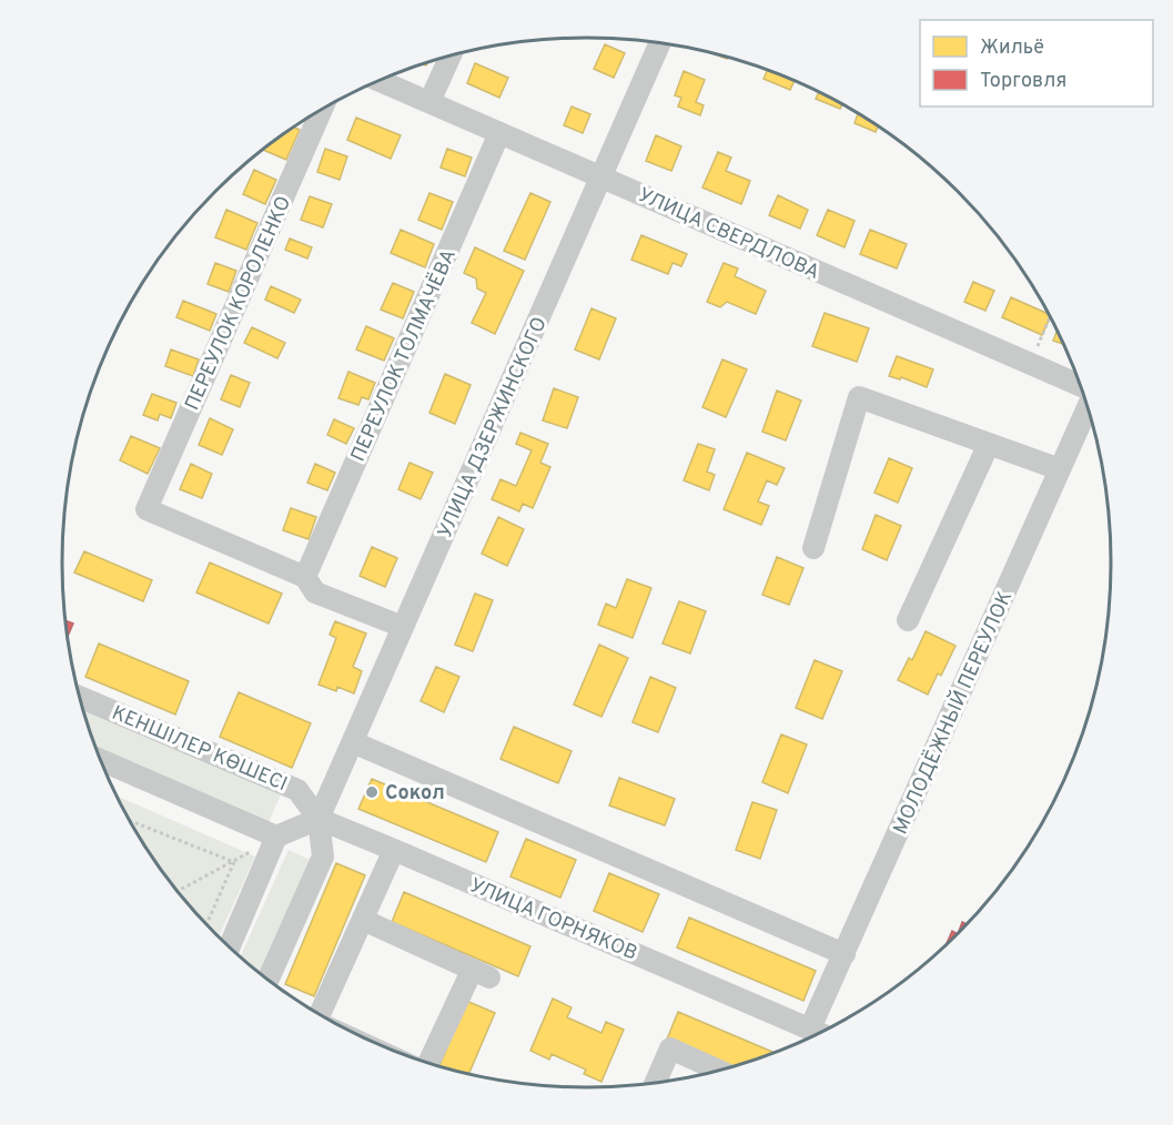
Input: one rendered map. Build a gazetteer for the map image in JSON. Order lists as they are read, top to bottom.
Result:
{
  "streets": {
    "street": [
      "УЛИЦА СВЕРДЛОВА",
      "ПЕРЕУЛОК КОРОЛЕНКО",
      "ПЕРЕУЛОК ТОЛМАЧЁВА",
      "УЛИЦА ДЗЕРЖИНСКОГО",
      "МОЛОДЁЖНЫЙ ПЕРЕУЛОК",
      "КЕНШІЛЕР КӨШЕСІ",
      "УЛИЦА ГОРНЯКОВ"
    ]
  },
  "crossings": [
    ["УЛИЦА СВЕРДЛОВА", "ПЕРЕУЛОК ТОЛМАЧЁВА"],
    ["УЛИЦА СВЕРДЛОВА", "УЛИЦА ДЗЕРЖИНСКОГО"],
    ["ПЕРЕУЛОК КОРОЛЕНКО", "ПЕРЕУЛОК ТОЛМАЧЁВА"],
    ["УЛИЦА ДЗЕРЖИНСКОГО", "КЕНШІЛЕР КӨШЕСІ"],
    ["УЛИЦА ДЗЕРЖИНСКОГО", "УЛИЦА ГОРНЯКОВ"],
    ["КЕНШІЛЕР КӨШЕСІ", "УЛИЦА ГОРНЯКОВ"]
  ],
  "places": ["Сокол"],
  "legend": ["Жильё", "Торговля"]
}
